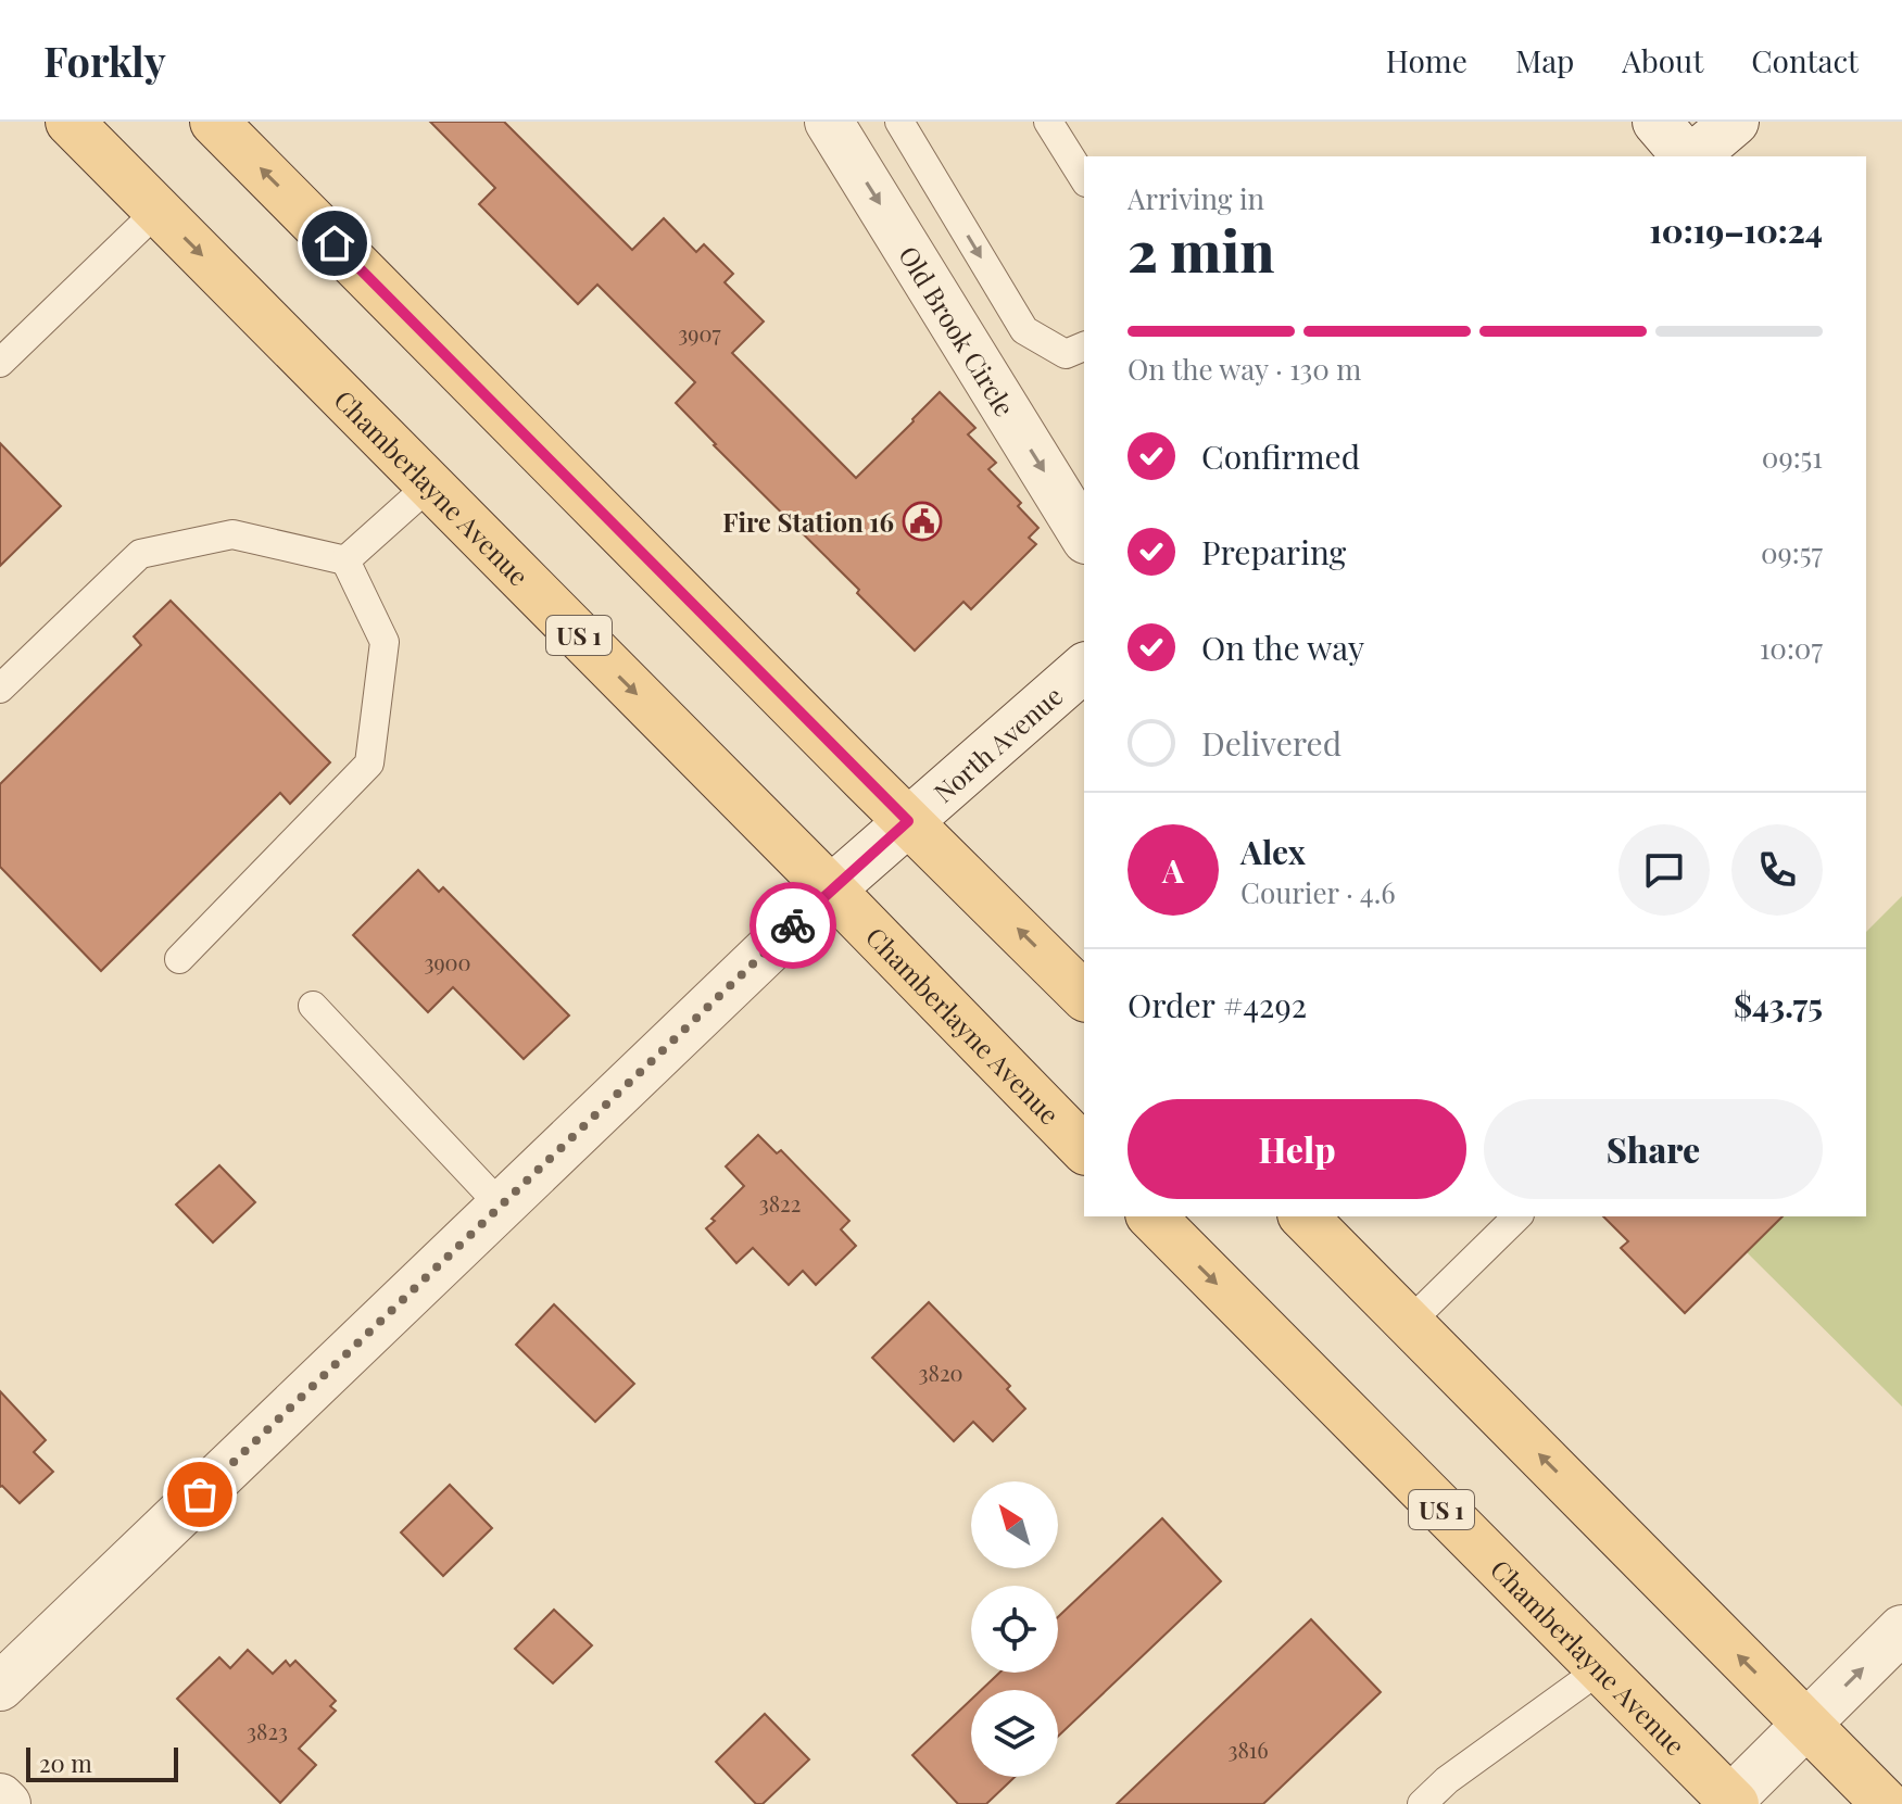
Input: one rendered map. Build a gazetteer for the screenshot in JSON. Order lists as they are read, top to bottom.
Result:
{
  "streets": {
    "main road": ["Chamberlayne Avenue", "US 1"],
    "street": ["Old Brook Circle", "North Avenue"]
  },
  "crossings": [
    ["Chamberlayne Avenue", "North Avenue"]
  ],
  "one_way": ["Old Brook Circle"],
  "places": {
    "public building": ["Fire Station 16"]
  },
  "house_numbers": [
    "3907",
    "3900",
    "3822",
    "3820",
    "3823",
    "3816"
  ],
  "scale_bar": "20 m",
  "north": "top left",
  "page": {
    "header": "Forkly",
    "nav": [
      "Home",
      "Map",
      "About",
      "Contact"
    ],
    "heading": ["2 min", "Arriving in", "10:19–10:24"],
    "panel": [
      "Alex",
      "Courier · 4.6",
      "Order #4292",
      "$43.75"
    ],
    "bar": "On the way · 130 m",
    "list": [
      ["Confirmed", "09:51"],
      ["Preparing", "09:57"],
      ["On the way", "10:07"],
      "Delivered"
    ],
    "round": "A",
    "buttons": ["Help", "Share"],
    "scale": "20 m"
  }
}
